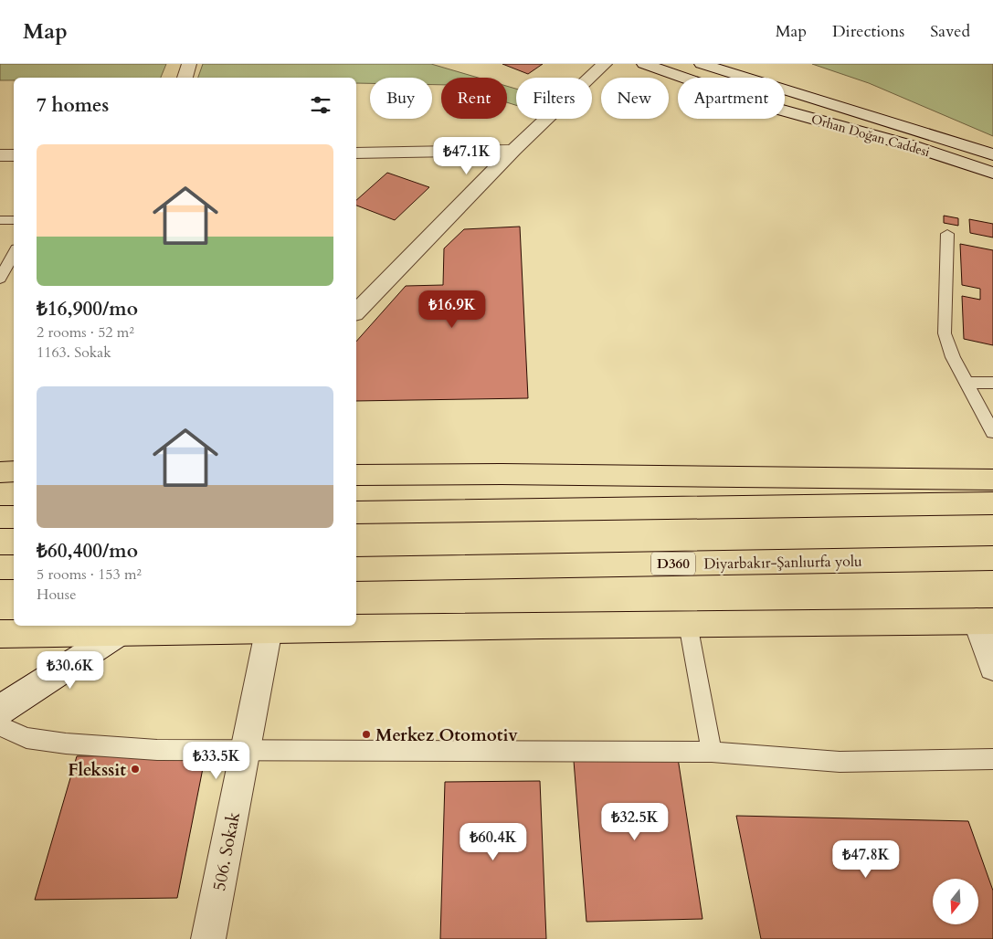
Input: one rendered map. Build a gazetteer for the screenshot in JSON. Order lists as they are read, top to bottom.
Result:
{
  "streets": {
    "highway": ["Diyarbakır-Şanlıurfa yolu", "D360"],
    "street": ["Orhan Doğan Caddesi", "506. Sokak"]
  },
  "places": ["Merkez Otomotiv", "Flekssit"],
  "north": "bottom",
  "page": {
    "header": "Map",
    "nav": ["Map", "Directions", "Saved"],
    "chip": [
      "Buy",
      "Rent",
      "Filters",
      "New",
      "Apartment"
    ],
    "heading": "7 homes",
    "list": [
      {
        "name": "₺16,900/mo",
        "note": "2 rooms · 52 m² · 1163. Sokak"
      },
      {
        "name": "₺60,400/mo",
        "note": "5 rooms · 153 m² · House"
      }
    ],
    "price": [
      "₺47.1K",
      "₺16.9K",
      "₺30.6K",
      "₺33.5K",
      "₺32.5K",
      "₺60.4K",
      "₺47.8K"
    ]
  }
}
